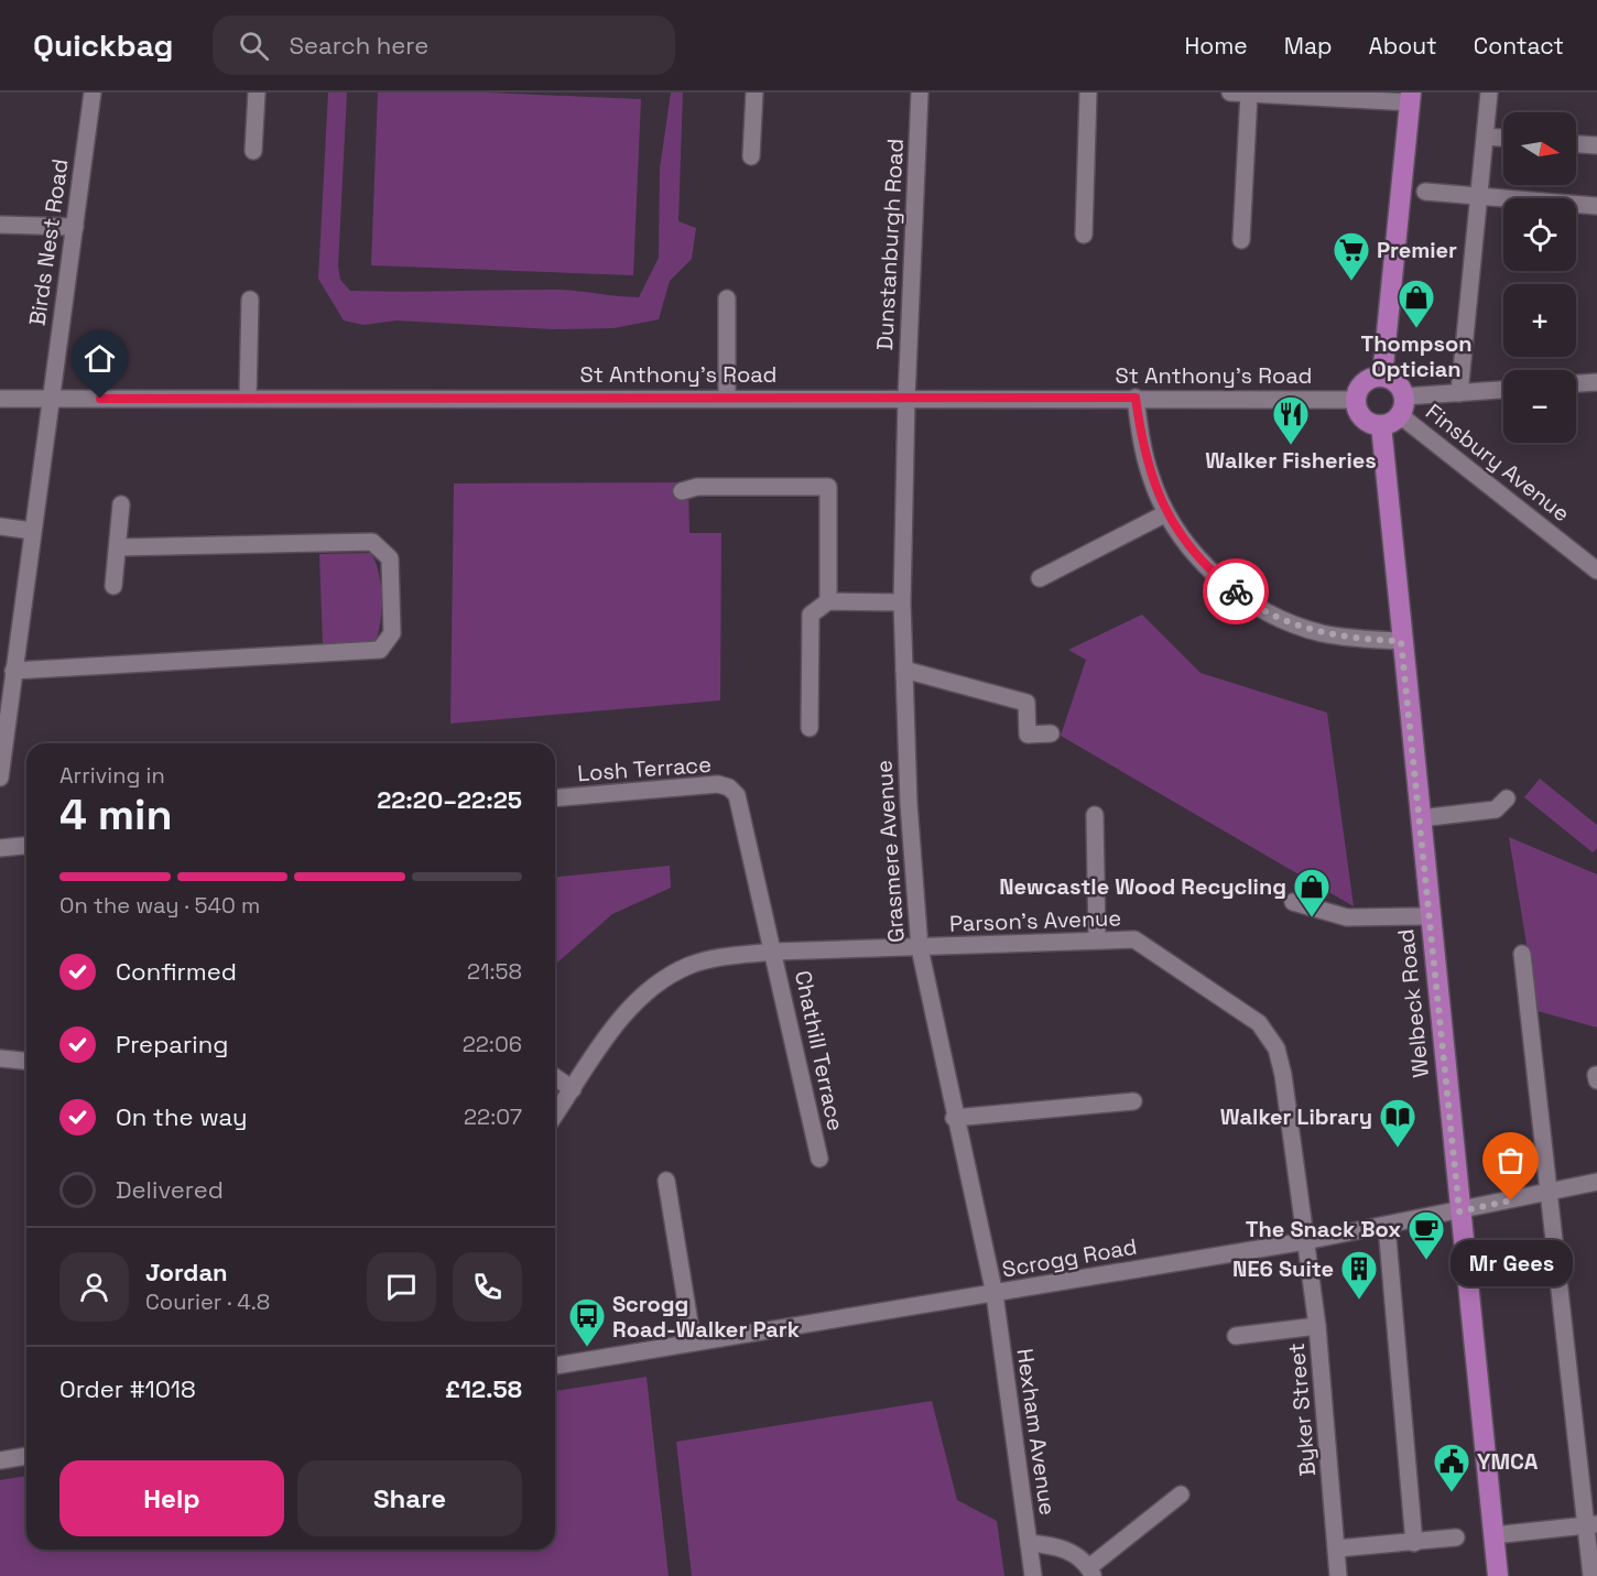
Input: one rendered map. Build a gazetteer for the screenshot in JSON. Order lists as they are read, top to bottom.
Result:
{
  "streets": {
    "main road": ["Welbeck Road"],
    "street": [
      "Birds Nest Road",
      "Dunstanburgh Road",
      "St Anthony's Road",
      "Finsbury Avenue",
      "Losh Terrace",
      "Grasmere Avenue",
      "Parson's Avenue",
      "Chathill Terrace",
      "Scrogg Road",
      "Byker Street",
      "Hexham Avenue"
    ]
  },
  "crossings": [
    ["Birds Nest Road", "St Anthony's Road"],
    ["Dunstanburgh Road", "St Anthony's Road"],
    ["Dunstanburgh Road", "Grasmere Avenue"],
    ["St Anthony's Road", "Finsbury Avenue"],
    ["St Anthony's Road", "Grasmere Avenue"],
    ["St Anthony's Road", "Welbeck Road"],
    ["Finsbury Avenue", "Welbeck Road"],
    ["Losh Terrace", "Parson's Avenue"],
    ["Losh Terrace", "Chathill Terrace"],
    ["Grasmere Avenue", "Parson's Avenue"],
    ["Grasmere Avenue", "Scrogg Road"],
    ["Grasmere Avenue", "Hexham Avenue"],
    ["Parson's Avenue", "Chathill Terrace"],
    ["Parson's Avenue", "Scrogg Road"],
    ["Parson's Avenue", "Byker Street"],
    ["Welbeck Road", "Scrogg Road"],
    ["Scrogg Road", "Byker Street"],
    ["Scrogg Road", "Hexham Avenue"]
  ],
  "places": {
    "supermarket": ["Premier"],
    "shop": ["Thompson Optician", "Newcastle Wood Recycling"],
    "restaurant": ["Walker Fisheries"],
    "library": ["Walker Library"],
    "other": ["Mr Gees"],
    "cafe": ["The Snack Box"],
    "building": ["NE6 Suite"],
    "bus stop": ["Scrogg Road-Walker Park"],
    "public building": ["YMCA"]
  },
  "north": "right",
  "page": {
    "header": "Quickbag",
    "search": "Search here",
    "nav": [
      "Home",
      "Map",
      "About",
      "Contact"
    ],
    "map_buttons": ["+", "−"],
    "heading": ["4 min", "Arriving in", "22:20–22:25"],
    "panel": [
      "Jordan",
      "Courier · 4.8",
      "Order #1018",
      "£12.58"
    ],
    "bar": "On the way · 540 m",
    "list": [
      ["Confirmed", "21:58"],
      ["Preparing", "22:06"],
      ["On the way", "22:07"],
      "Delivered"
    ],
    "bubble": "Mr Gees",
    "buttons": ["Help", "Share"]
  }
}
